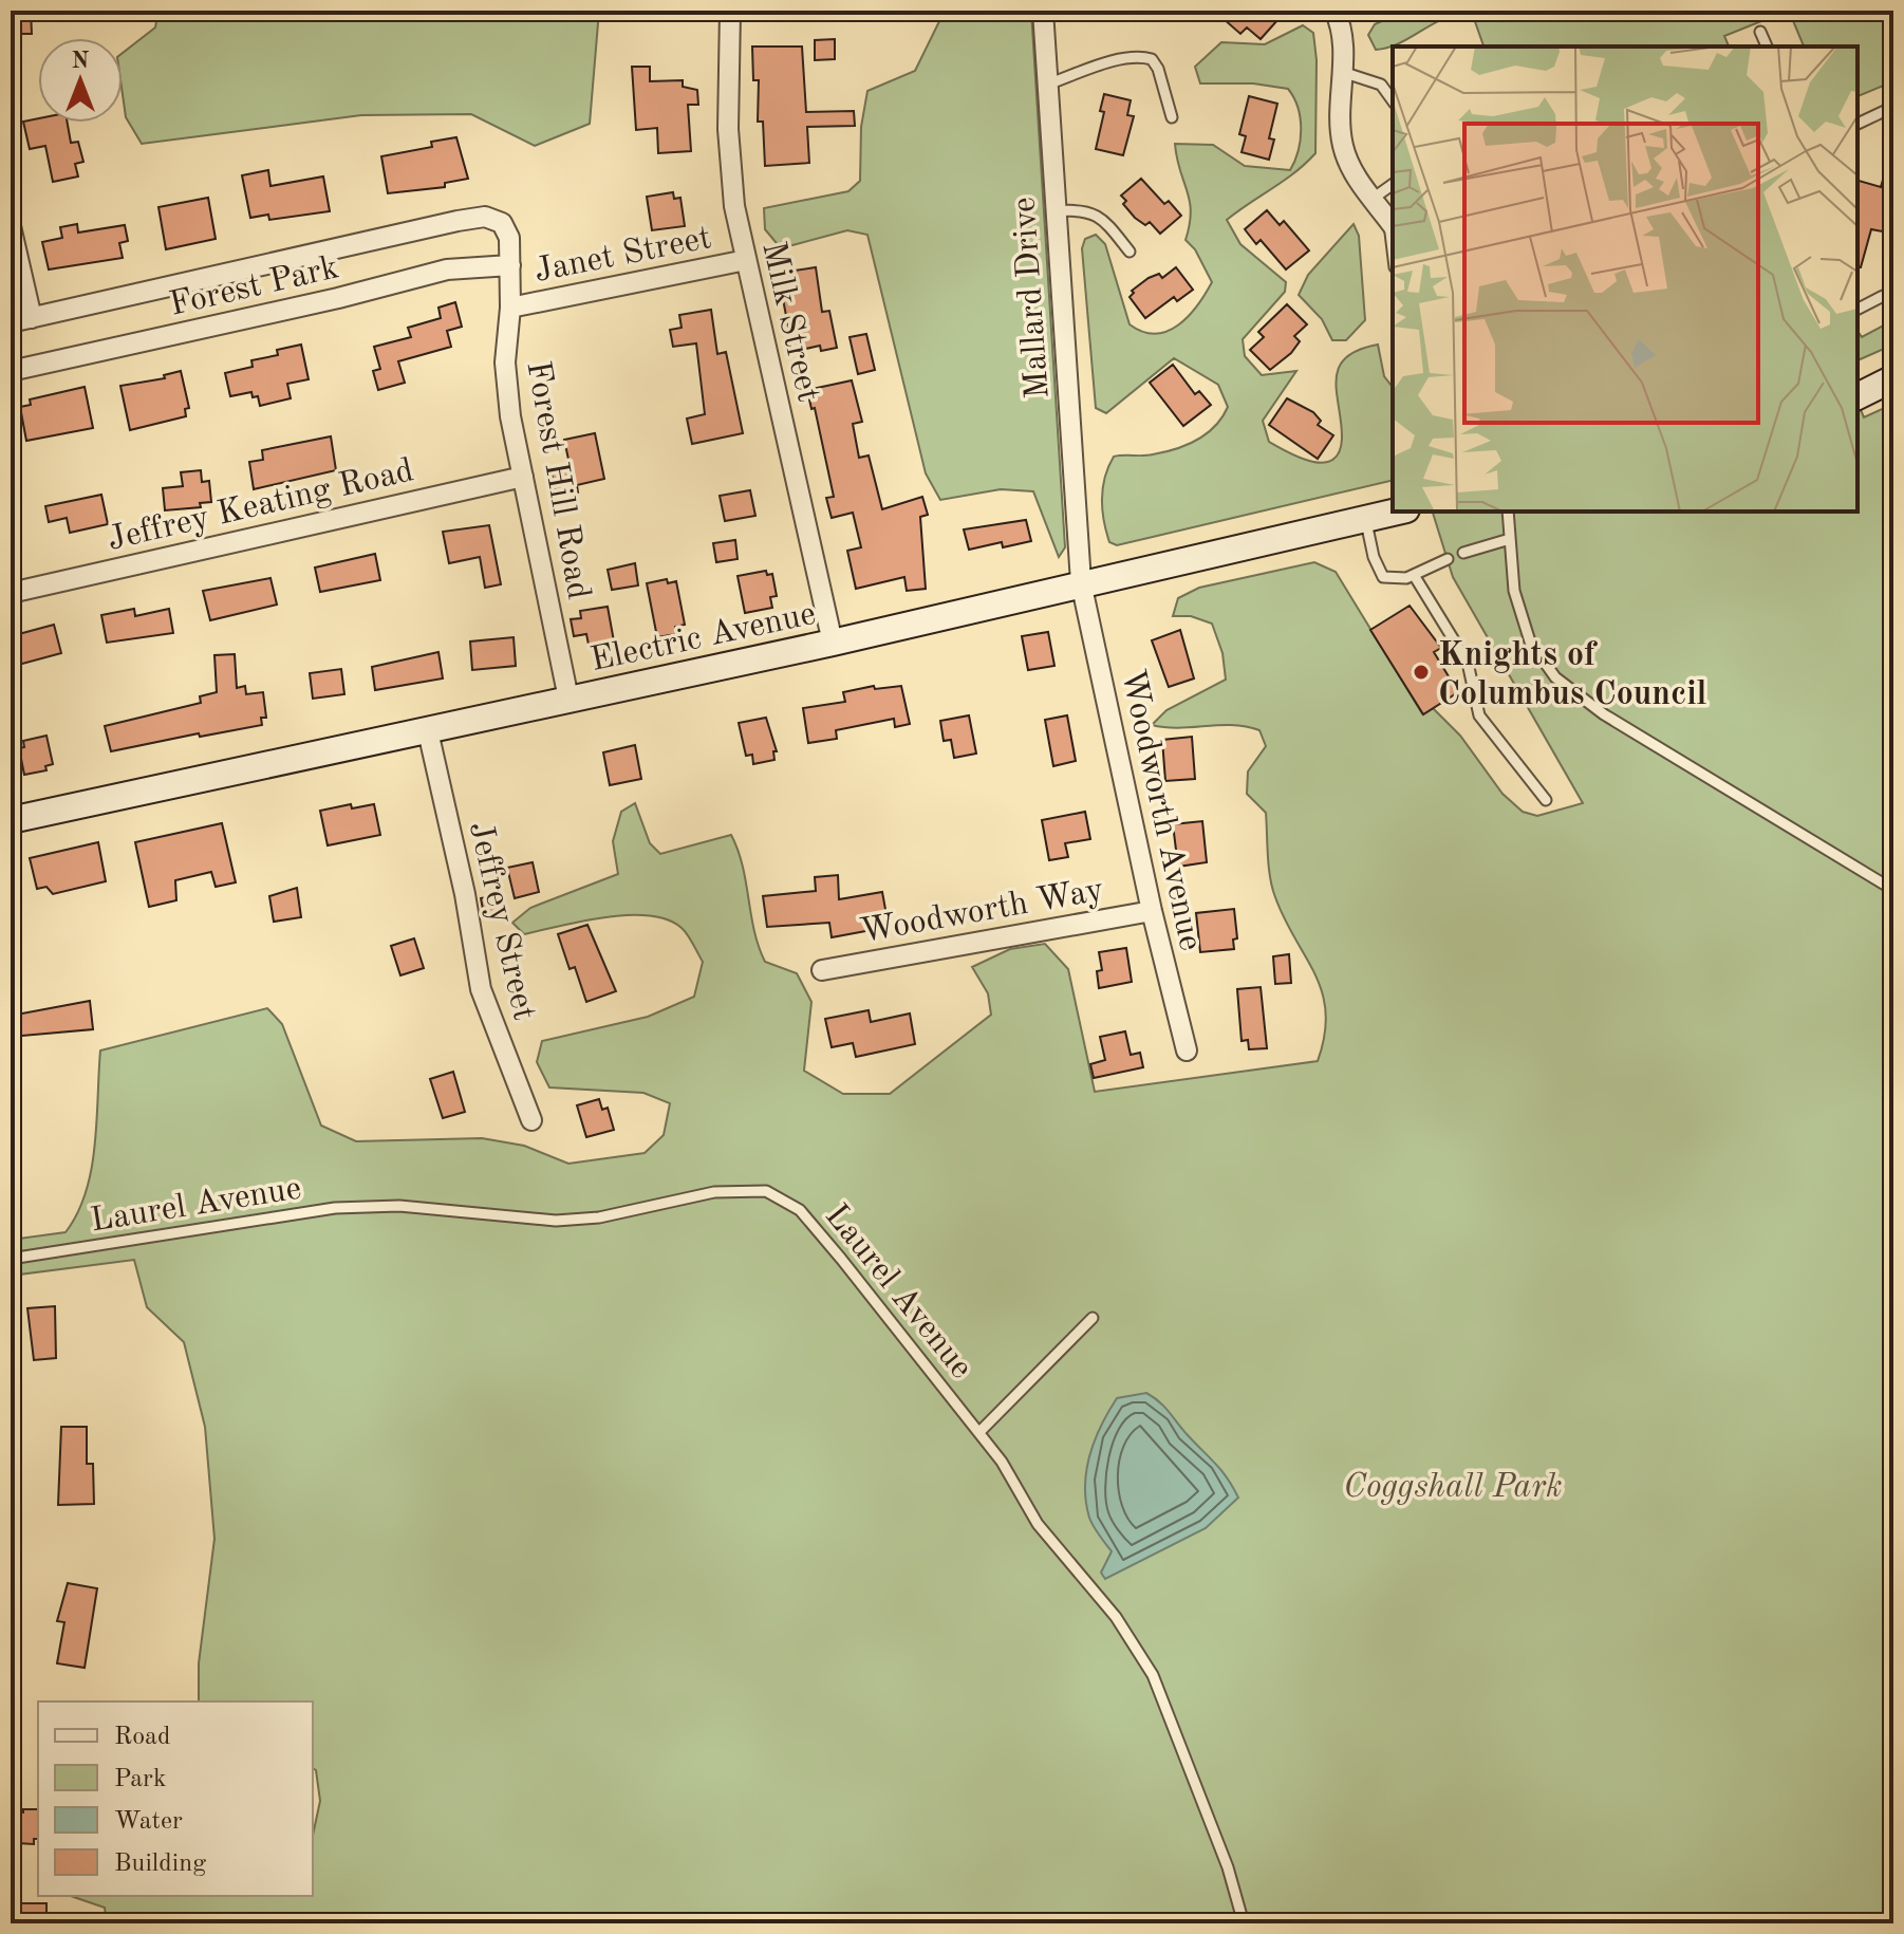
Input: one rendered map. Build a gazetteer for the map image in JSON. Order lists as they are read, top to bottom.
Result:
{
  "streets": {
    "main road": ["Electric Avenue"],
    "street": [
      "Janet Street",
      "Forest Park",
      "Mallard Drive",
      "Milk Street",
      "Forest Hill Road",
      "Jeffrey Keating Road",
      "Woodworth Avenue",
      "Woodworth Way",
      "Jeffrey Street"
    ],
    "lane": ["Laurel Avenue"]
  },
  "crossings": [
    ["Janet Street", "Milk Street"],
    ["Janet Street", "Forest Hill Road"],
    ["Forest Park", "Forest Hill Road"],
    ["Mallard Drive", "Electric Avenue"],
    ["Mallard Drive", "Woodworth Avenue"],
    ["Milk Street", "Electric Avenue"],
    ["Forest Hill Road", "Jeffrey Keating Road"],
    ["Forest Hill Road", "Electric Avenue"],
    ["Electric Avenue", "Woodworth Avenue"],
    ["Electric Avenue", "Jeffrey Street"],
    ["Woodworth Avenue", "Woodworth Way"]
  ],
  "parks": ["Coggshall Park"],
  "places": ["Knights of Columbus Council"],
  "legend": [
    "Road",
    "Park",
    "Water",
    "Building"
  ],
  "north": "top"
}
